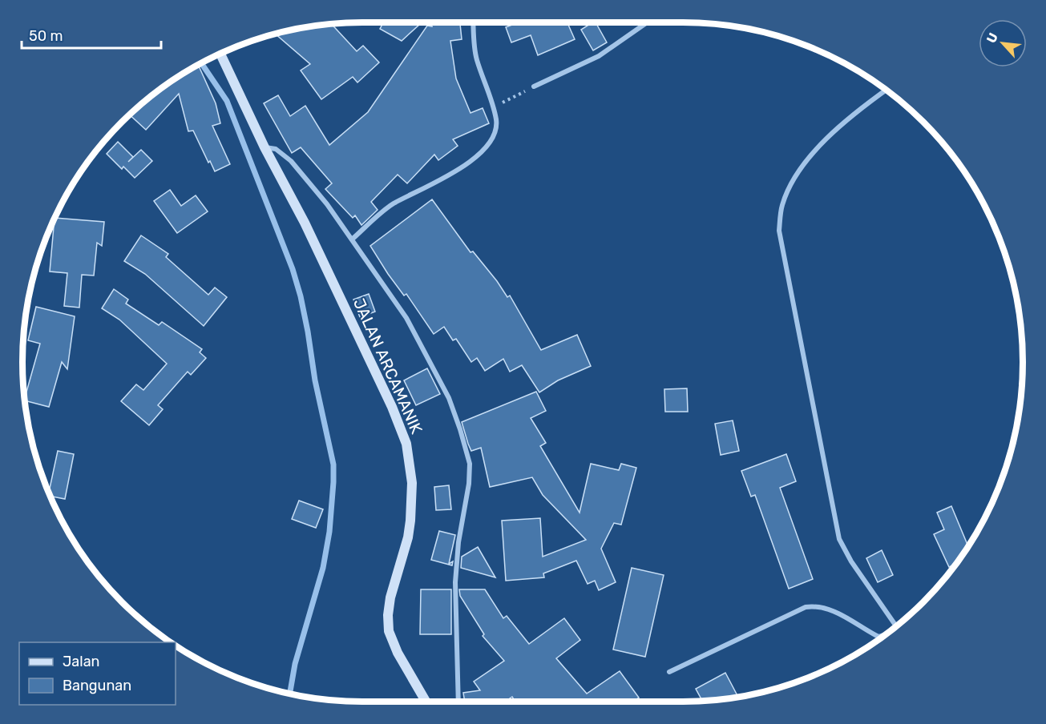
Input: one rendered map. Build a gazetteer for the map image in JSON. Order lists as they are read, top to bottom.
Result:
{
  "streets": {
    "street": ["JALAN ARCAMANIK"]
  },
  "legend": ["Jalan", "Bangunan"],
  "scale_bar": "50 m",
  "north": "top left"
}
